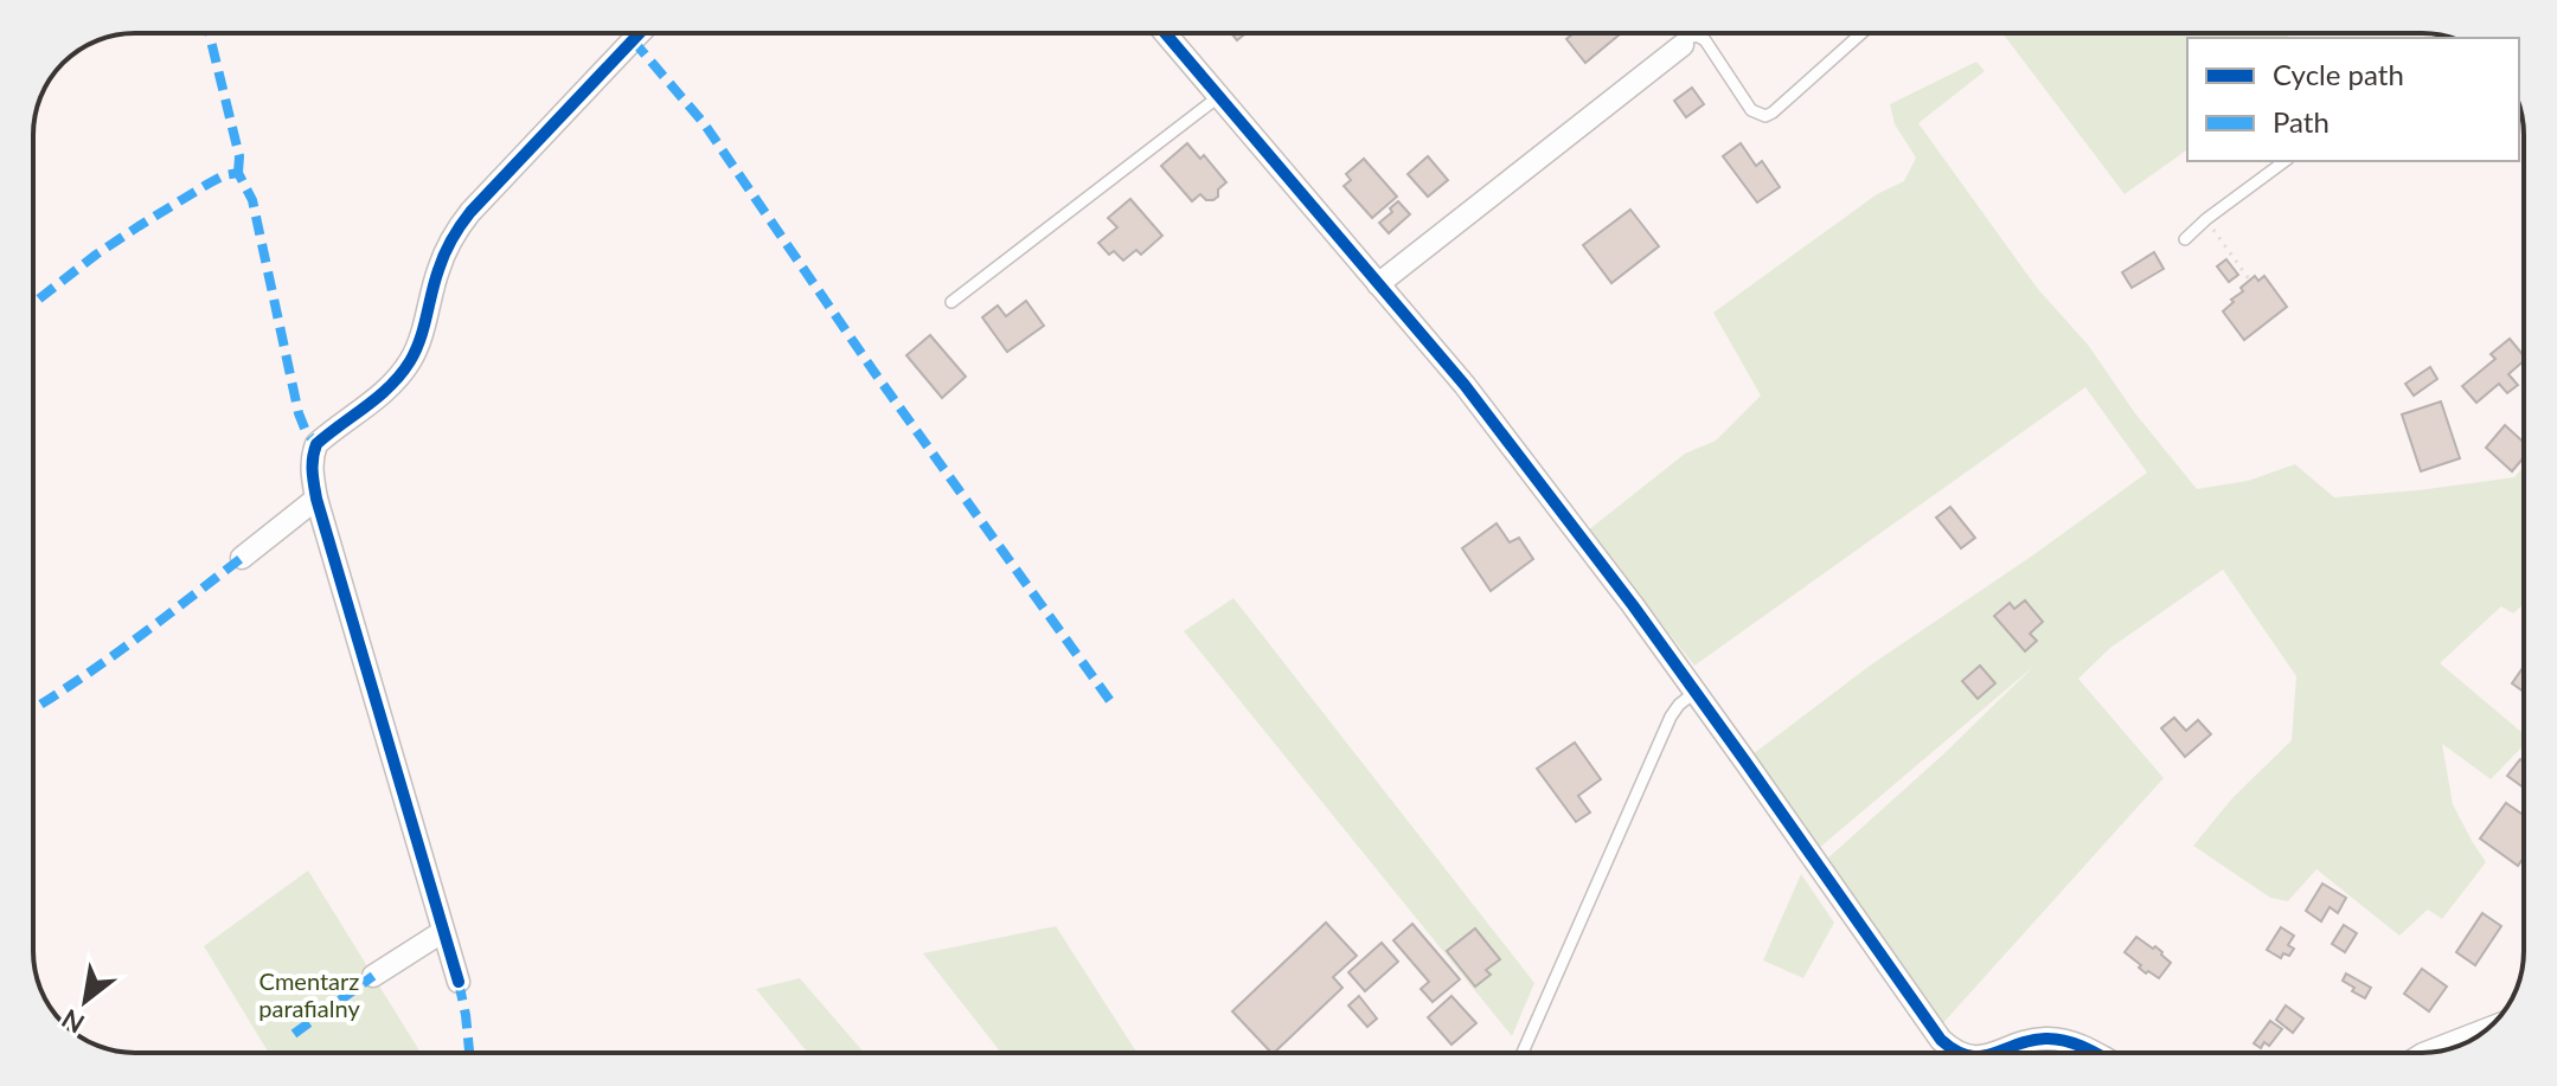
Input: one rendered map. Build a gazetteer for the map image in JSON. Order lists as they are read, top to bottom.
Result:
{
  "parks": ["Cmentarz parafialny"],
  "legend": ["Cycle path", "Path"],
  "north": "bottom left"
}
